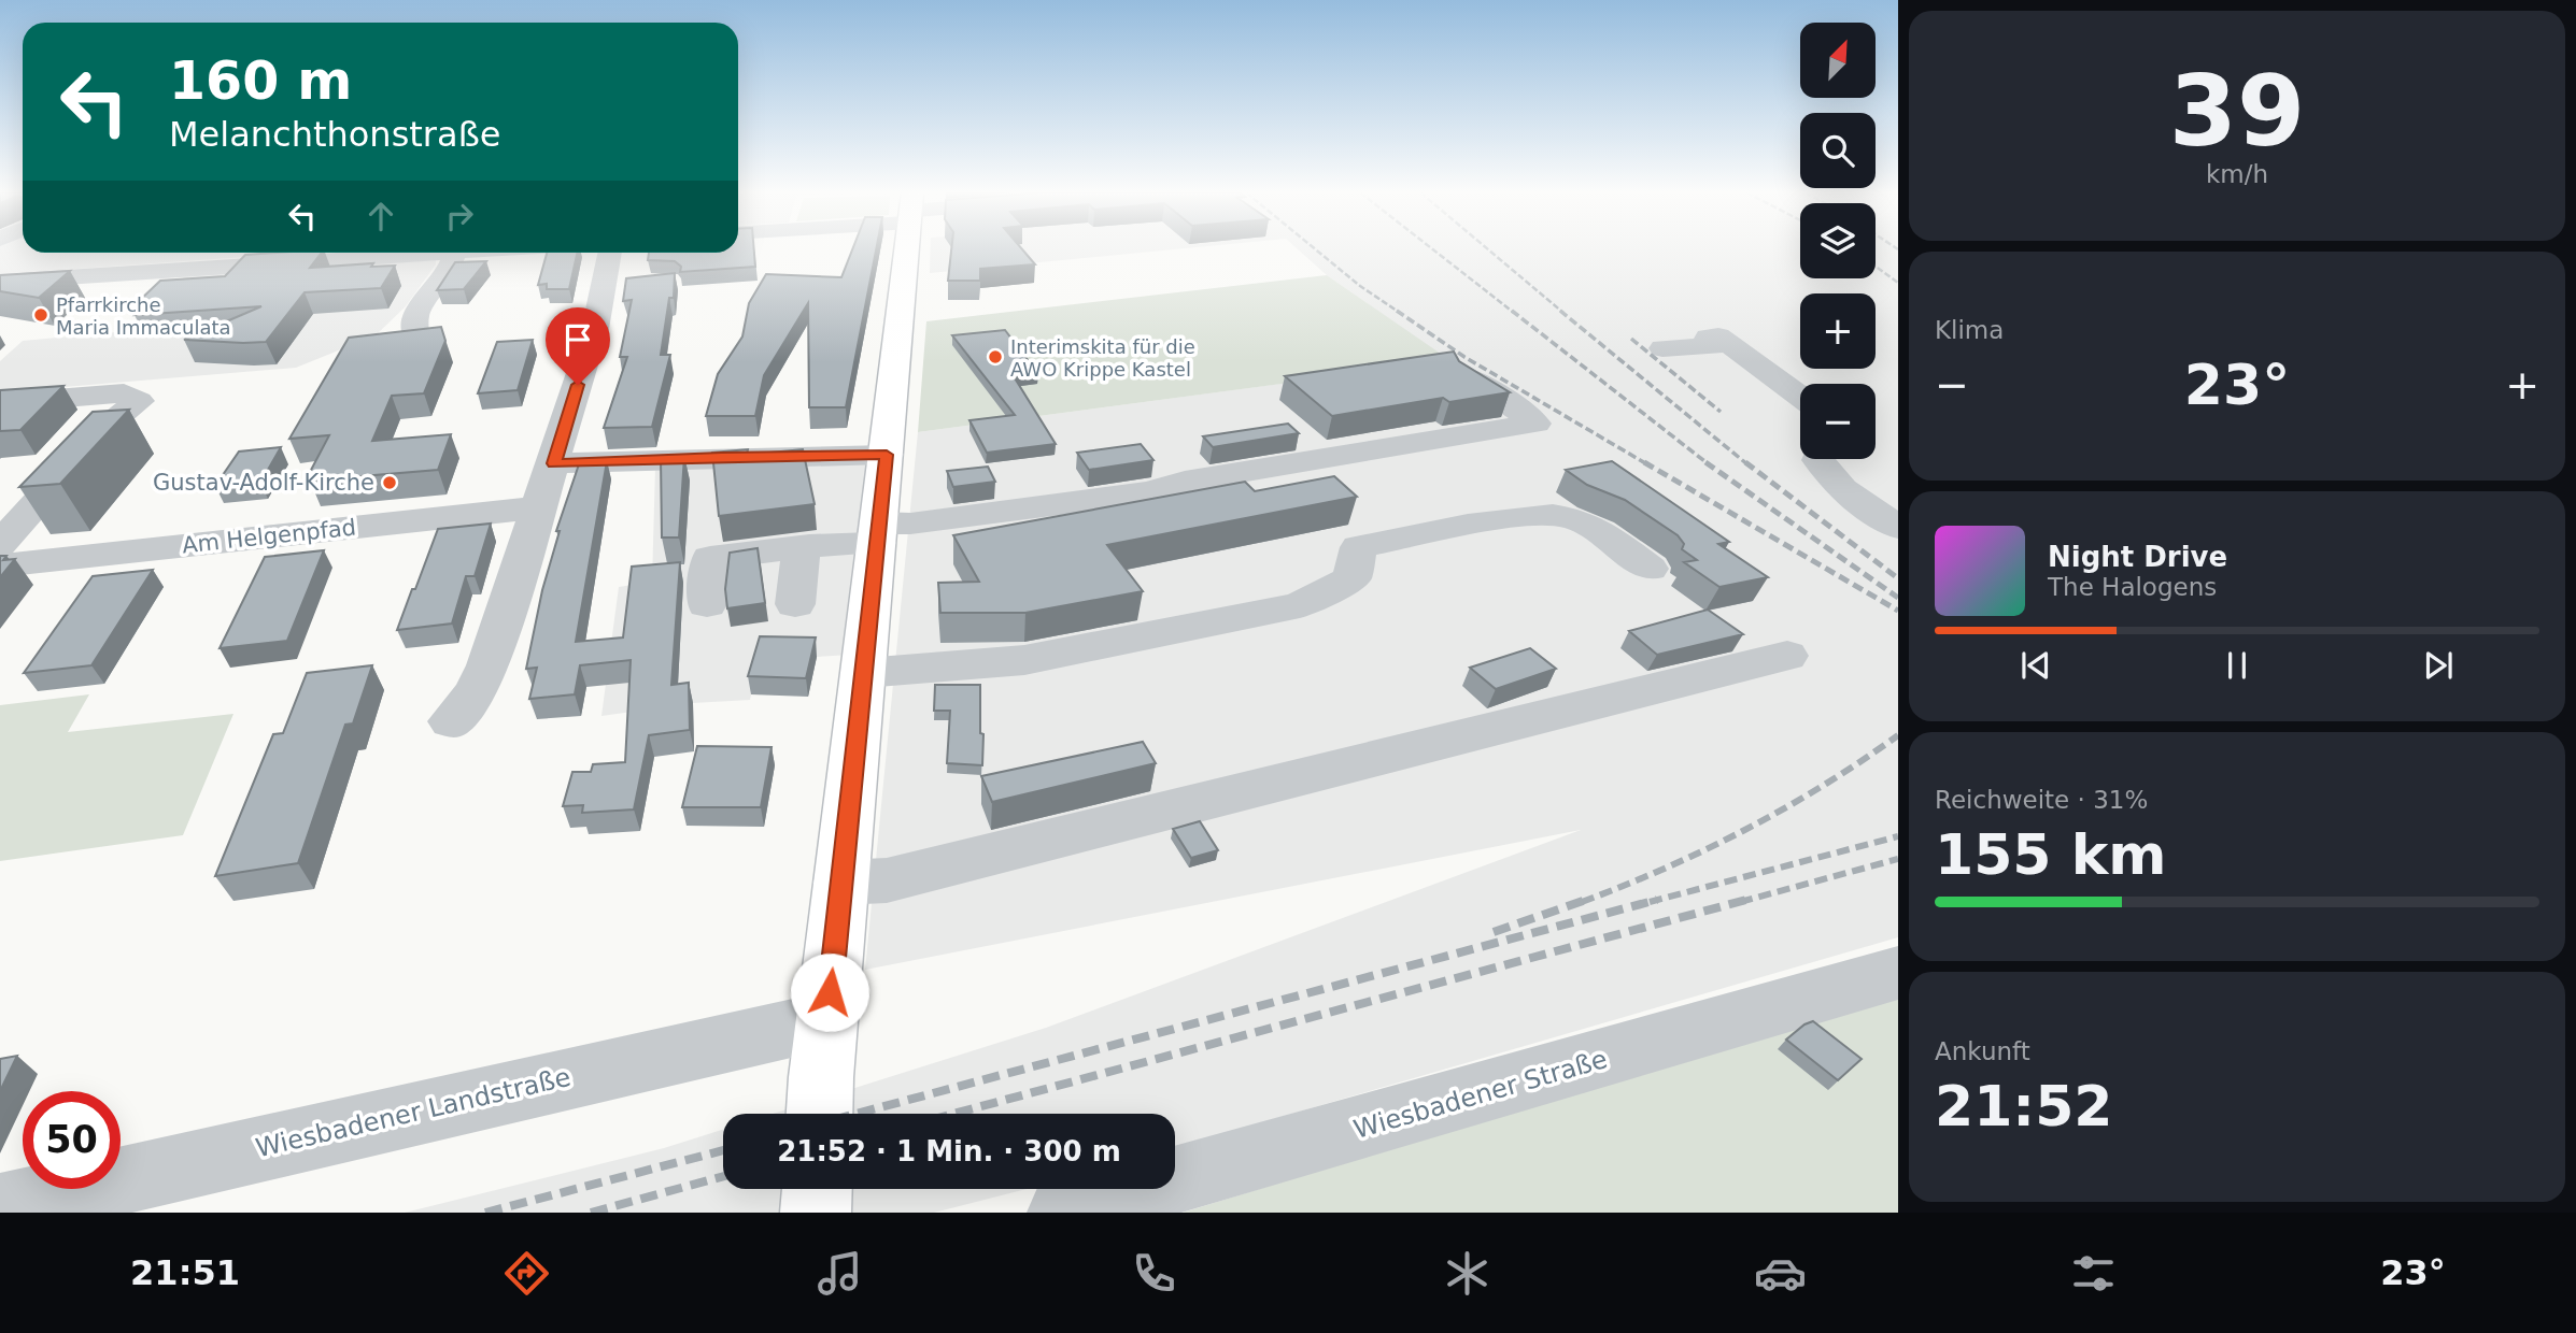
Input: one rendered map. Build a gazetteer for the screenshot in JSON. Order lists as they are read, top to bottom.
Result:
{
  "streets": {
    "main road": ["Wiesbadener Landstraße"],
    "street": ["Am Helgenpfad", "Wiesbadener Straße"]
  },
  "places": ["Pfarrkirche Maria Immaculata", "Interimskita für die AWO Krippe Kastel", "Gustav-Adolf-Kirche"],
  "north": "top right",
  "page": {
    "tile": [
      ["39", "km/h"],
      "Klima",
      ["Reichweite · 31%", "155 km"],
      ["Ankunft", "21:52"]
    ],
    "map_buttons": ["+", "−"],
    "turn": ["160 m", "Melanchthonstraße"],
    "heat": ["−", "23°", "+"],
    "song": ["Night Drive", "The Halogens"],
    "limit": "50",
    "trip": "21:52 · 1 Min. · 300 m",
    "tabs": ["21:51", "23°"]
  }
}
